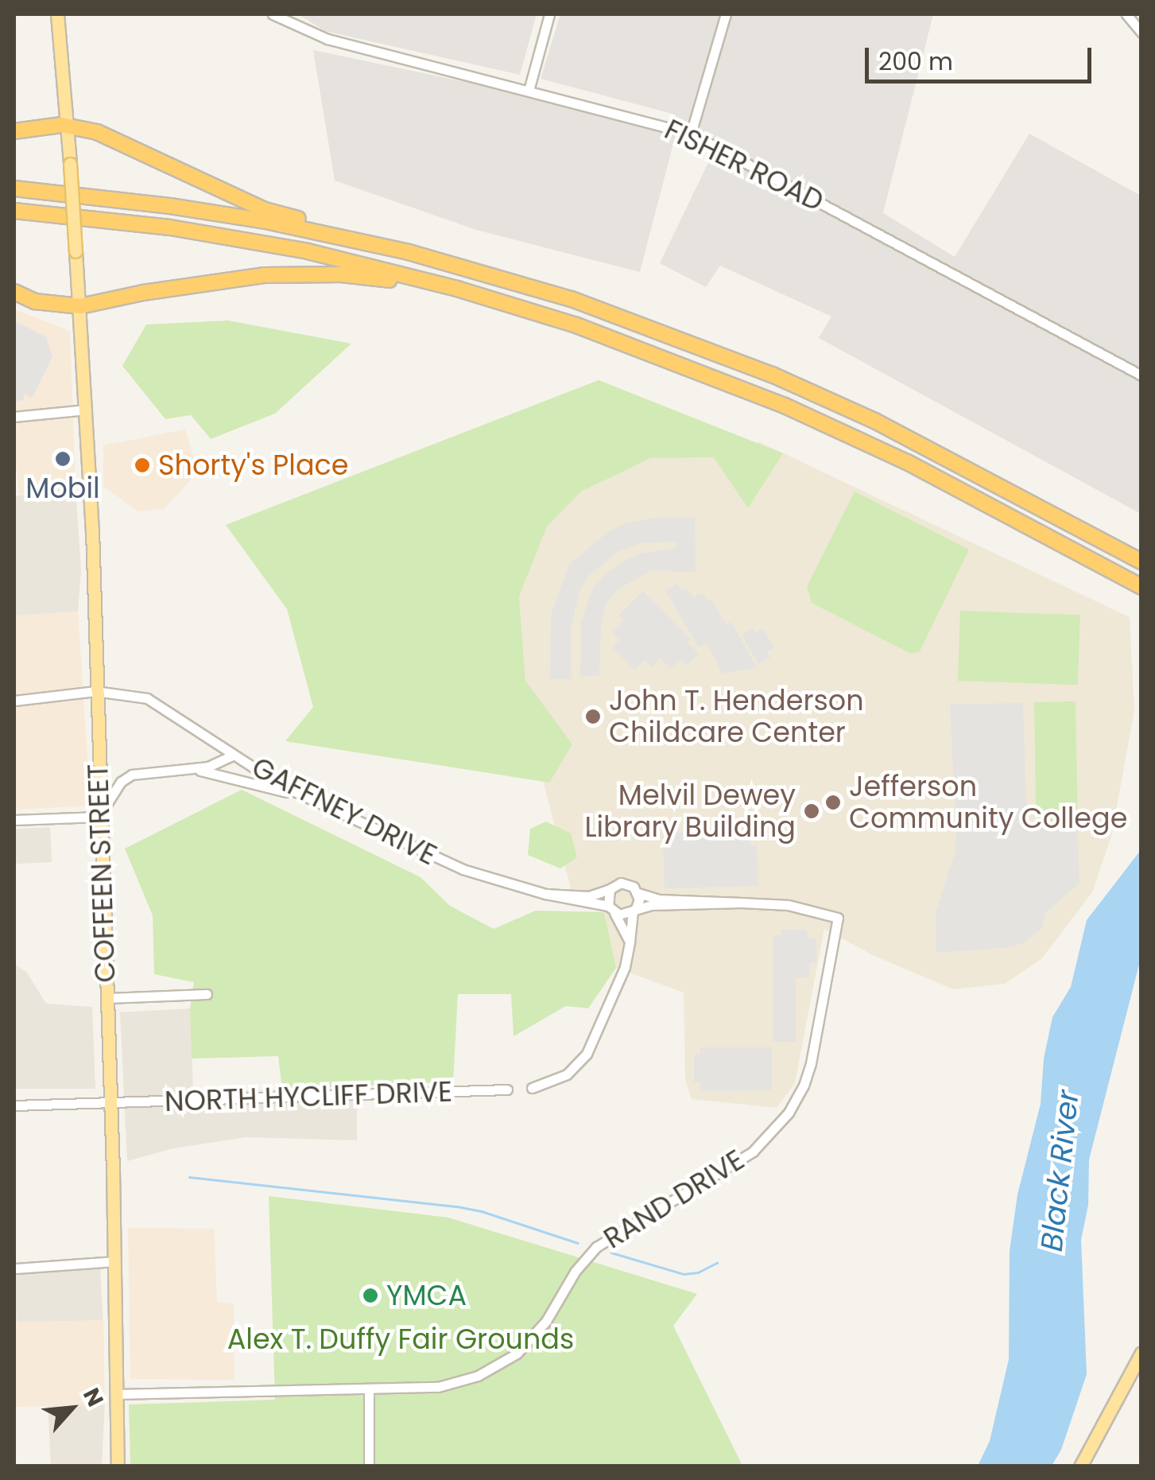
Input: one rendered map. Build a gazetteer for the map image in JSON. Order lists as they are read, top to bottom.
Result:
{
  "streets": {
    "main road": ["COFFEEN STREET"],
    "street": [
      "FISHER ROAD",
      "GAFFNEY DRIVE",
      "NORTH HYCLIFF DRIVE",
      "RAND DRIVE"
    ]
  },
  "crossings": [
    ["GAFFNEY DRIVE", "COFFEEN STREET"],
    ["COFFEEN STREET", "NORTH HYCLIFF DRIVE"],
    ["COFFEEN STREET", "RAND DRIVE"]
  ],
  "water": ["Black River"],
  "parks": ["Alex T. Duffy Fair Grounds"],
  "places": [
    "Mobil",
    "Shorty's Place",
    "John T. Henderson Childcare Center",
    "Jefferson Community College",
    "Melvil Dewey Library Building",
    "YMCA"
  ],
  "scale_bar": "200 m",
  "north": "top right"
}
